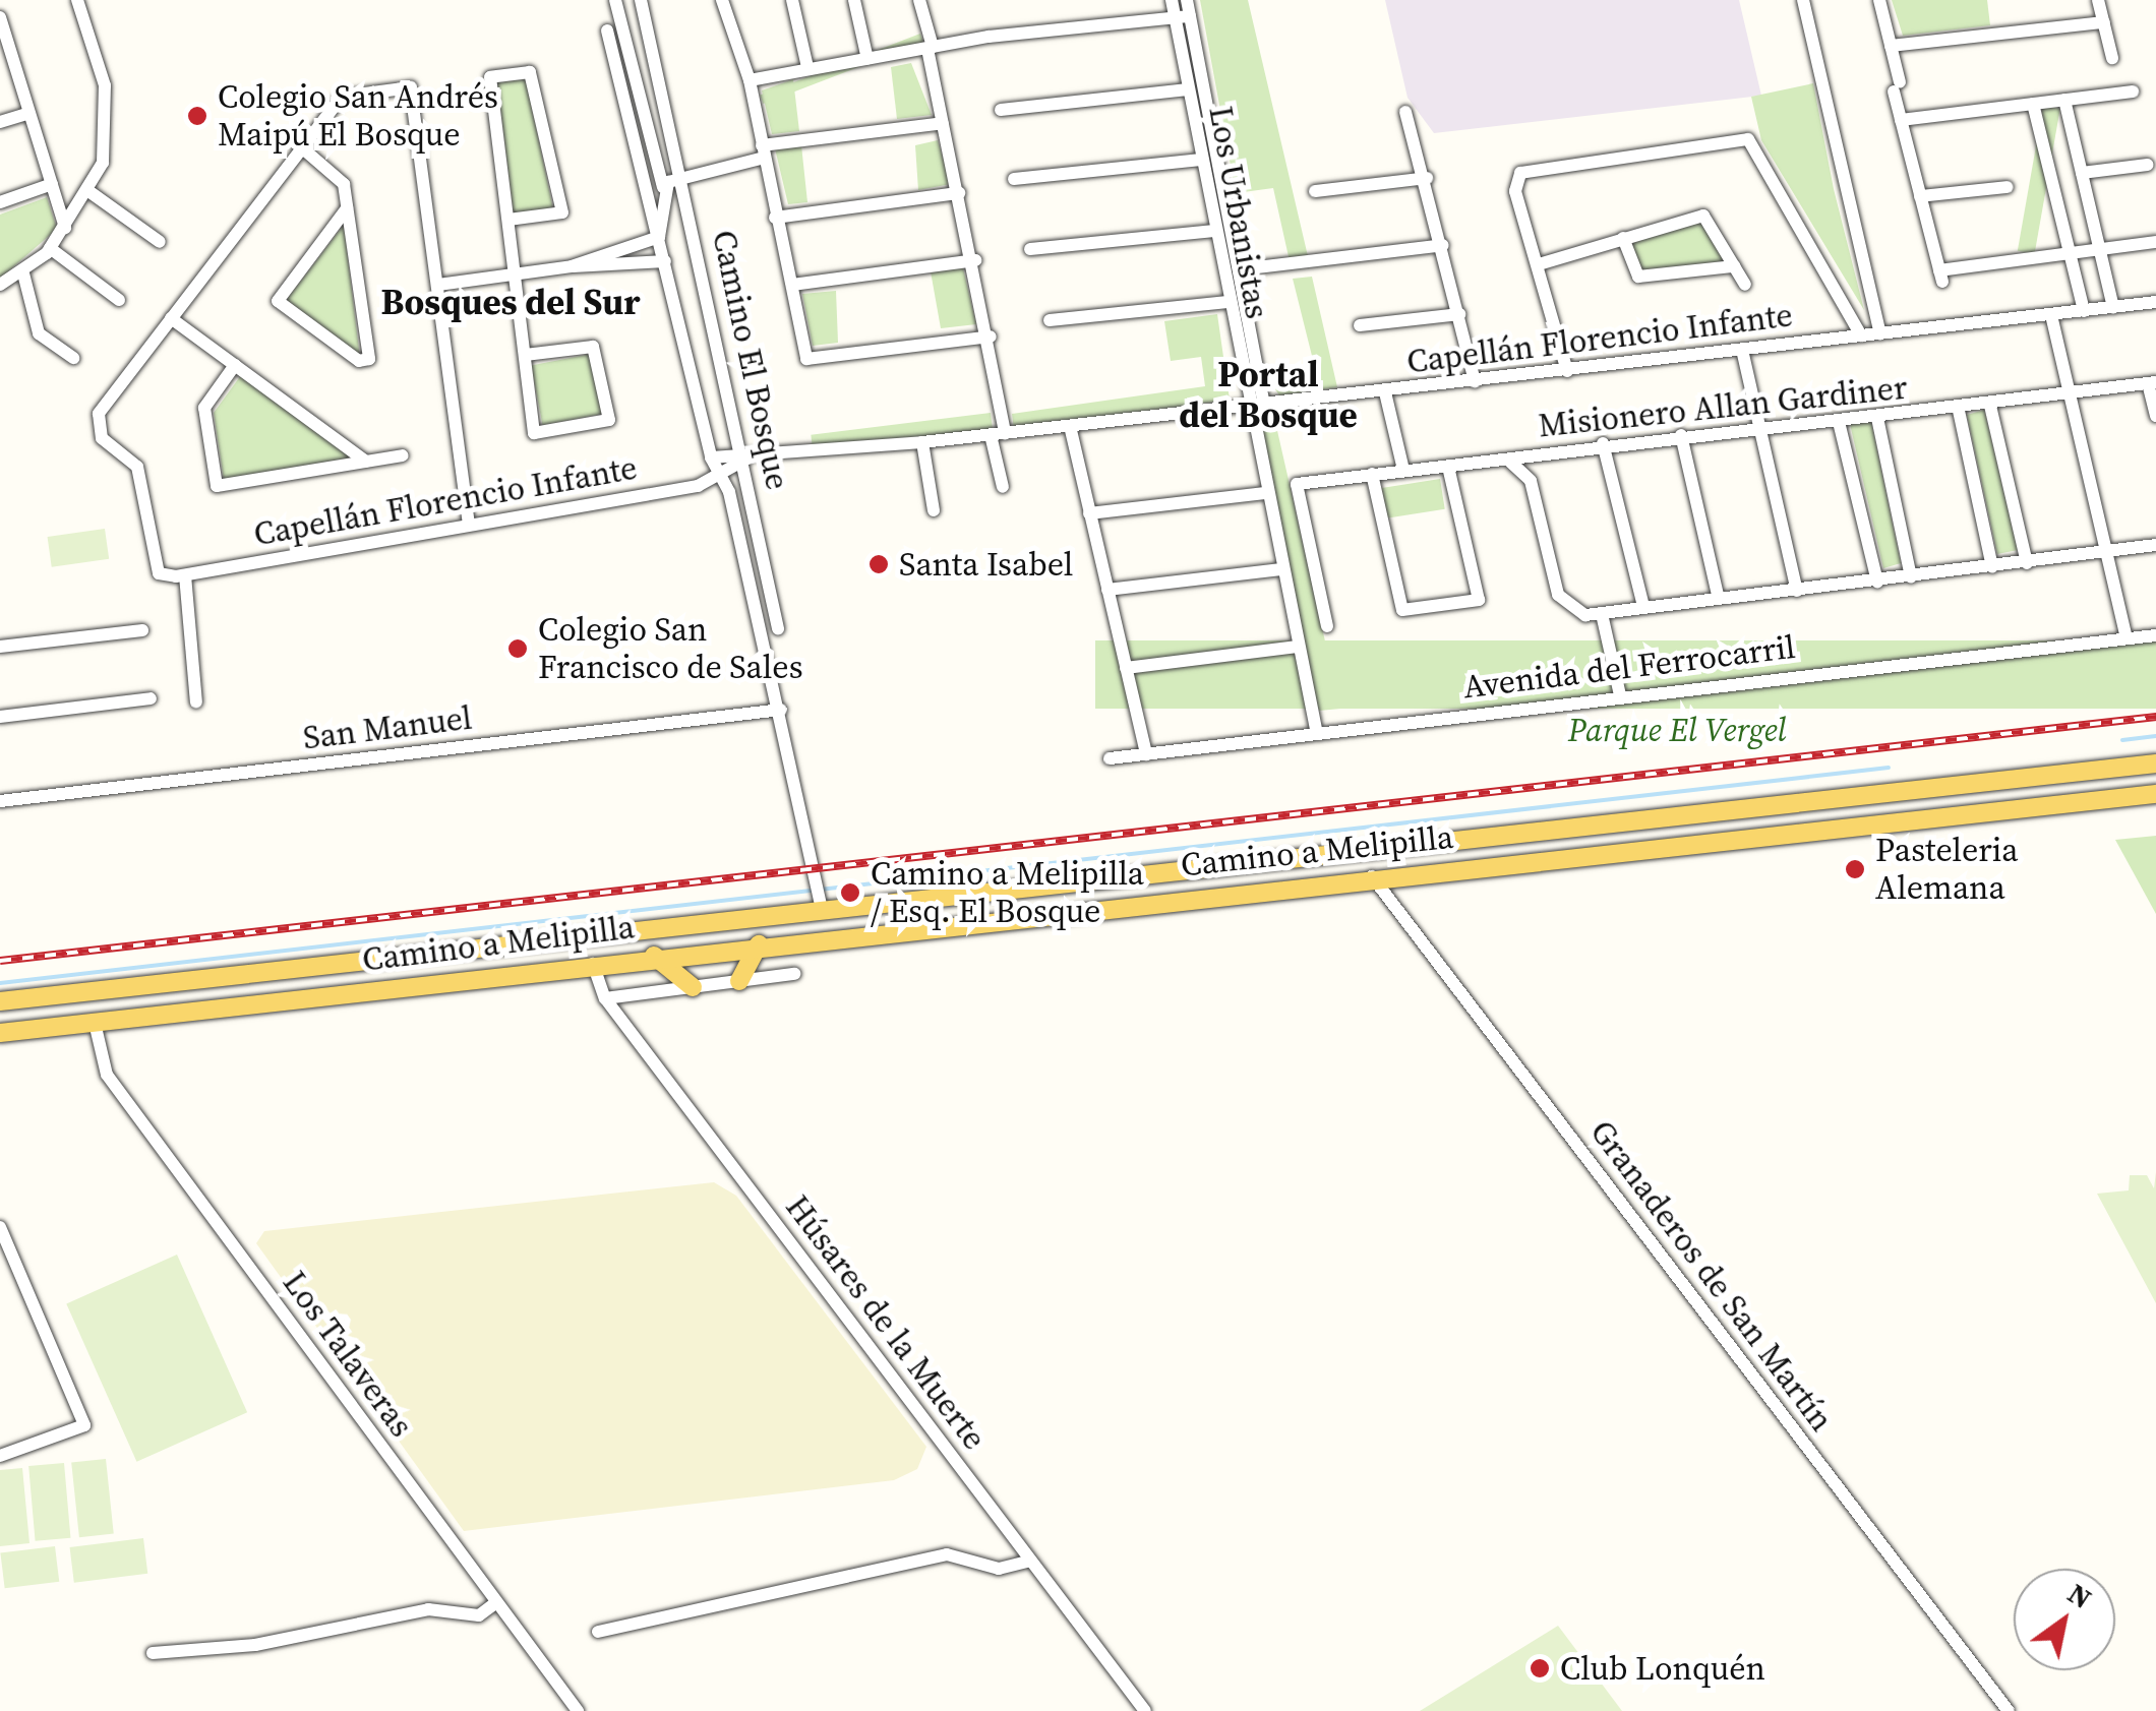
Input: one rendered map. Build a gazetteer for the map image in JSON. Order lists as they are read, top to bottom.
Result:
{
  "streets": {
    "main road": ["Camino a Melipilla"],
    "street": [
      "Los Urbanistas",
      "Capellán Florencio Infante",
      "Camino El Bosque",
      "Misionero Allan Gardiner",
      "Avenida del Ferrocarril",
      "San Manuel",
      "Granaderos de San Martín",
      "Húsares de la Muerte",
      "Los Talaveras"
    ]
  },
  "crossings": [
    ["Los Urbanistas", "Capellán Florencio Infante"],
    ["Los Urbanistas", "Avenida del Ferrocarril"],
    ["Capellán Florencio Infante", "Camino El Bosque"],
    ["Camino El Bosque", "San Manuel"],
    ["Camino El Bosque", "Camino a Melipilla"],
    ["Camino a Melipilla", "Granaderos de San Martín"],
    ["Camino a Melipilla", "Húsares de la Muerte"],
    ["Camino a Melipilla", "Los Talaveras"]
  ],
  "districts": ["Bosques del Sur", "Portal del Bosque"],
  "parks": ["Parque El Vergel"],
  "places": [
    "Colegio San Andrés Maipú El Bosque",
    "Santa Isabel",
    "Colegio San Francisco de Sales",
    "Pasteleria Alemana",
    "Camino a Melipilla / Esq. El Bosque",
    "Club Lonquén"
  ],
  "north": "top right"
}
